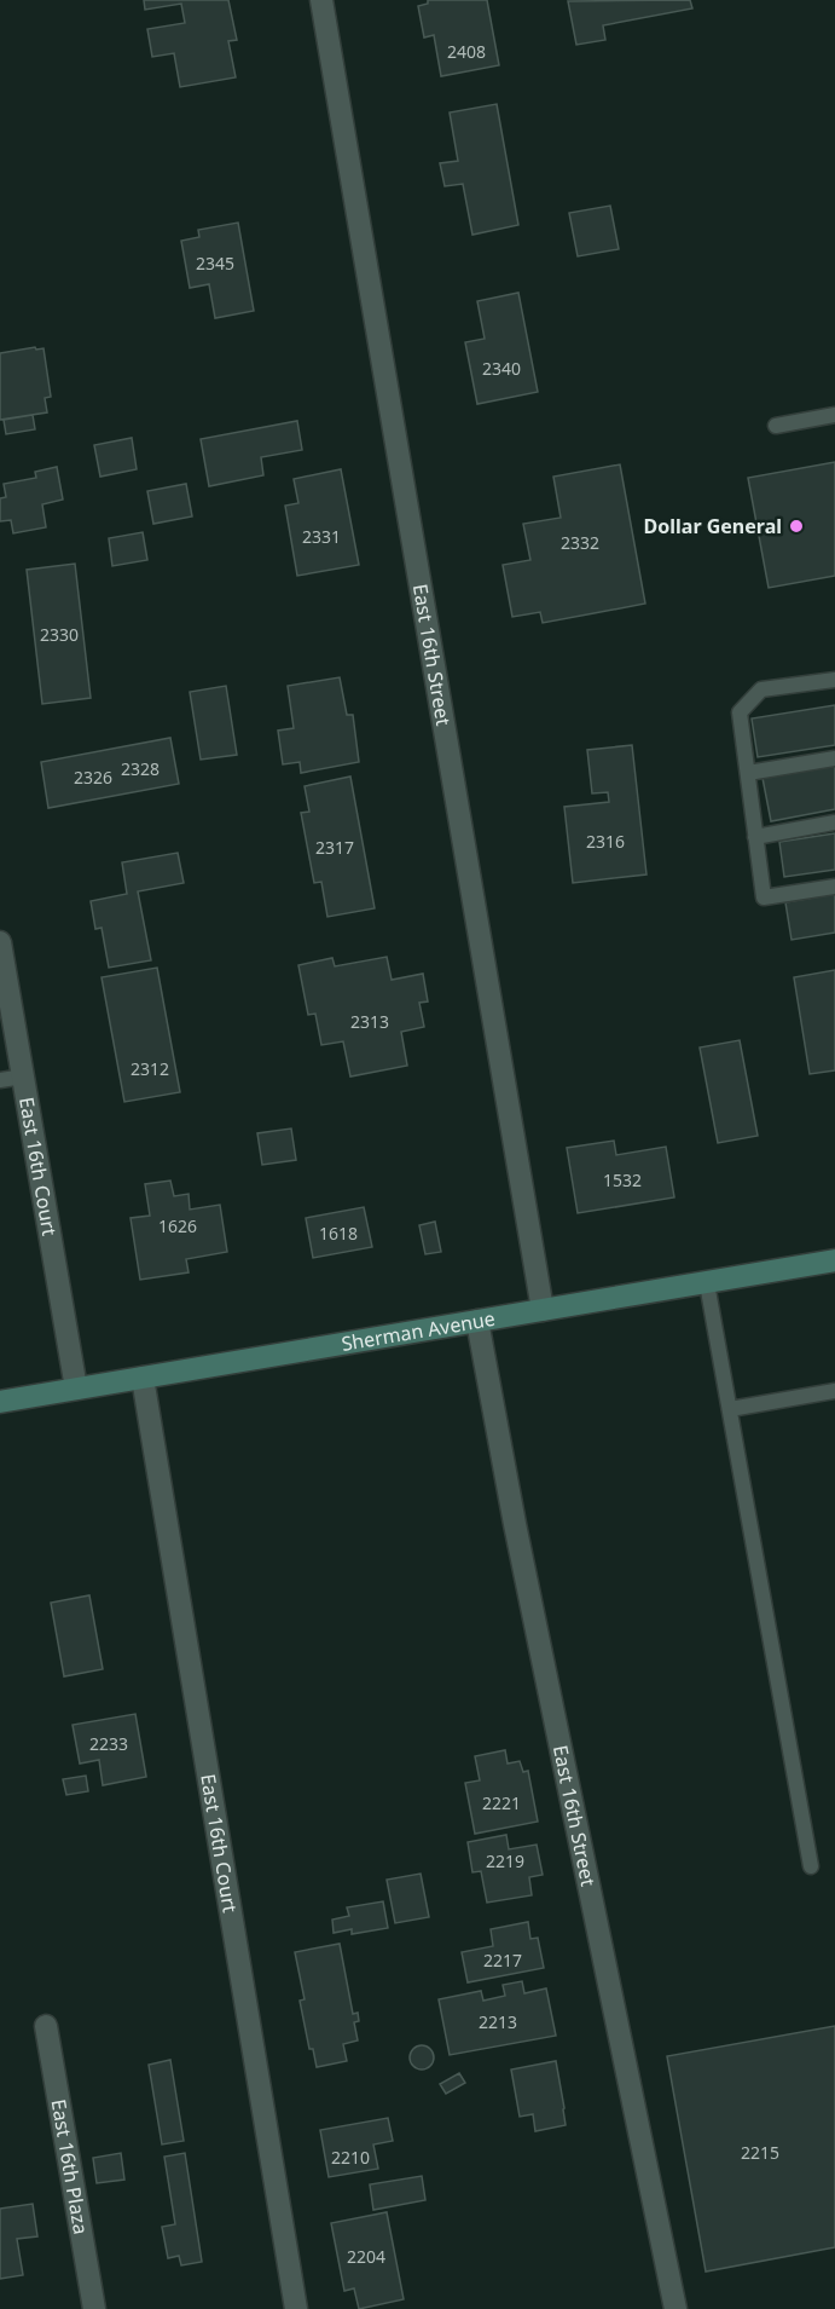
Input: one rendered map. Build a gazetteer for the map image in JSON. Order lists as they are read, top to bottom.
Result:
{
  "streets": {
    "street": [
      "East 16th Street",
      "East 16th Court",
      "Sherman Avenue",
      "East 16th Plaza"
    ]
  },
  "crossings": [
    ["East 16th Street", "Sherman Avenue"],
    ["East 16th Court", "Sherman Avenue"]
  ],
  "places": ["Dollar General"],
  "house_numbers": [
    "2408",
    "2345",
    "2340",
    "2331",
    "2332",
    "2330",
    "2328",
    "2326",
    "2316",
    "2317",
    "2313",
    "2312",
    "1532",
    "1626",
    "1618",
    "2233",
    "2221",
    "2219",
    "2217",
    "2213",
    "2215",
    "2210",
    "2204"
  ]
}
